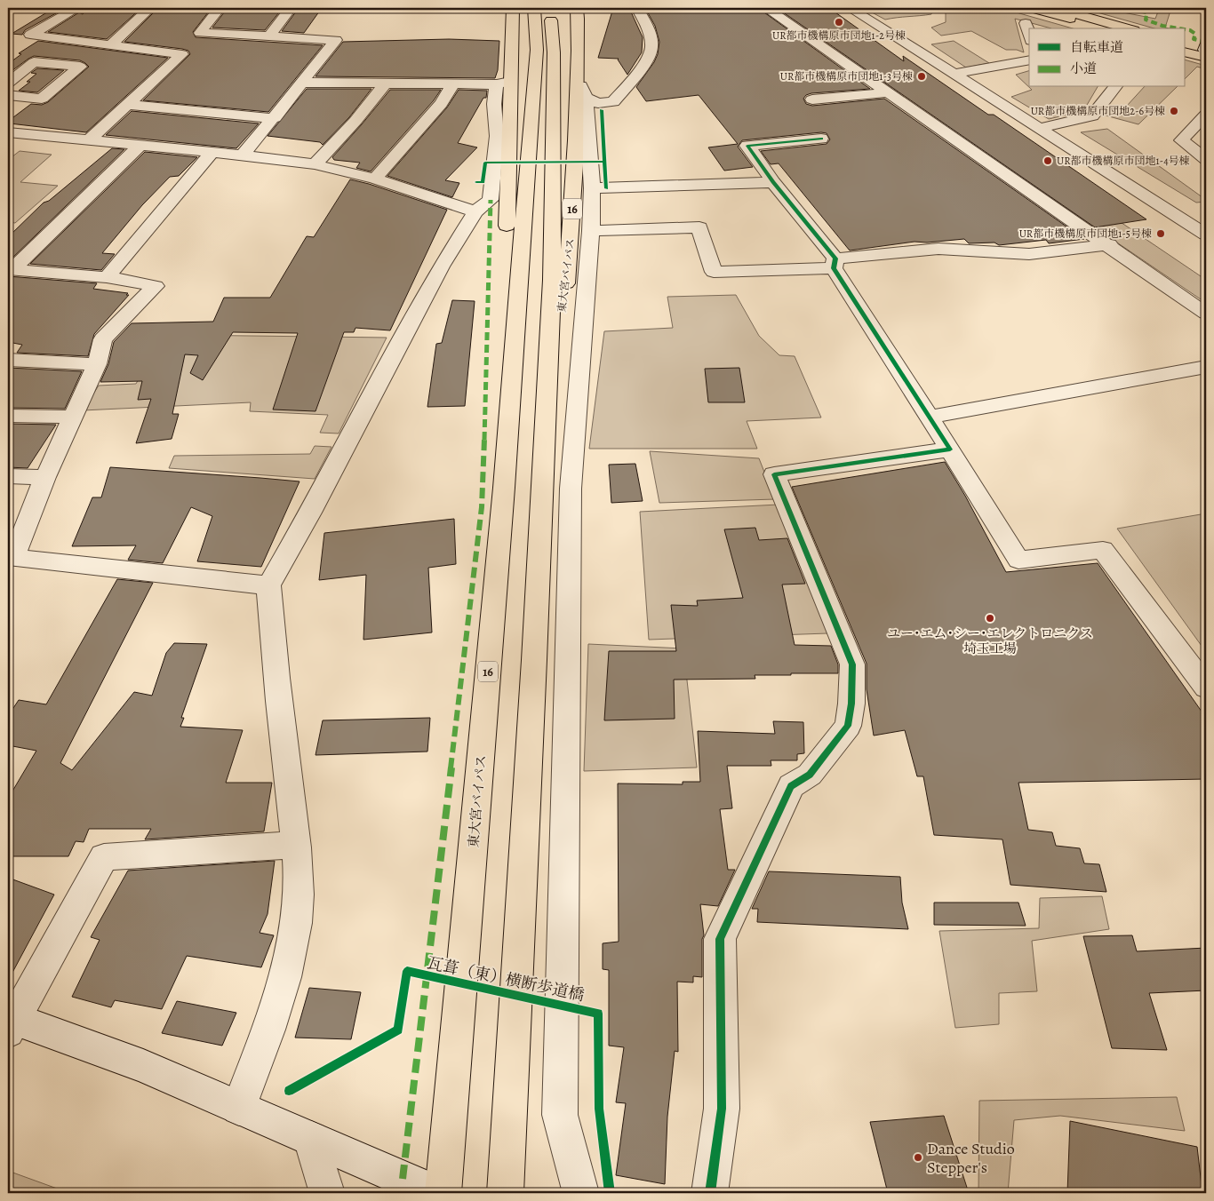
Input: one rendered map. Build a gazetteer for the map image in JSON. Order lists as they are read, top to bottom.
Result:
{
  "streets": {
    "main road": ["16", "東大宮バイパス"],
    "cycle path": ["瓦葺（東）横断歩道橋"]
  },
  "places": [
    "UR都市機構原市団地1-2号棟",
    "UR都市機構原市団地1-3号棟",
    "UR都市機構原市団地2-6号棟",
    "UR都市機構原市団地1-4号棟",
    "UR都市機構原市団地1-5号棟",
    "ユー･エム･シー･エレクトロニクス 埼玉工場",
    "Dance Studio Stepper's"
  ],
  "legend": ["自転車道", "小道"]
}
